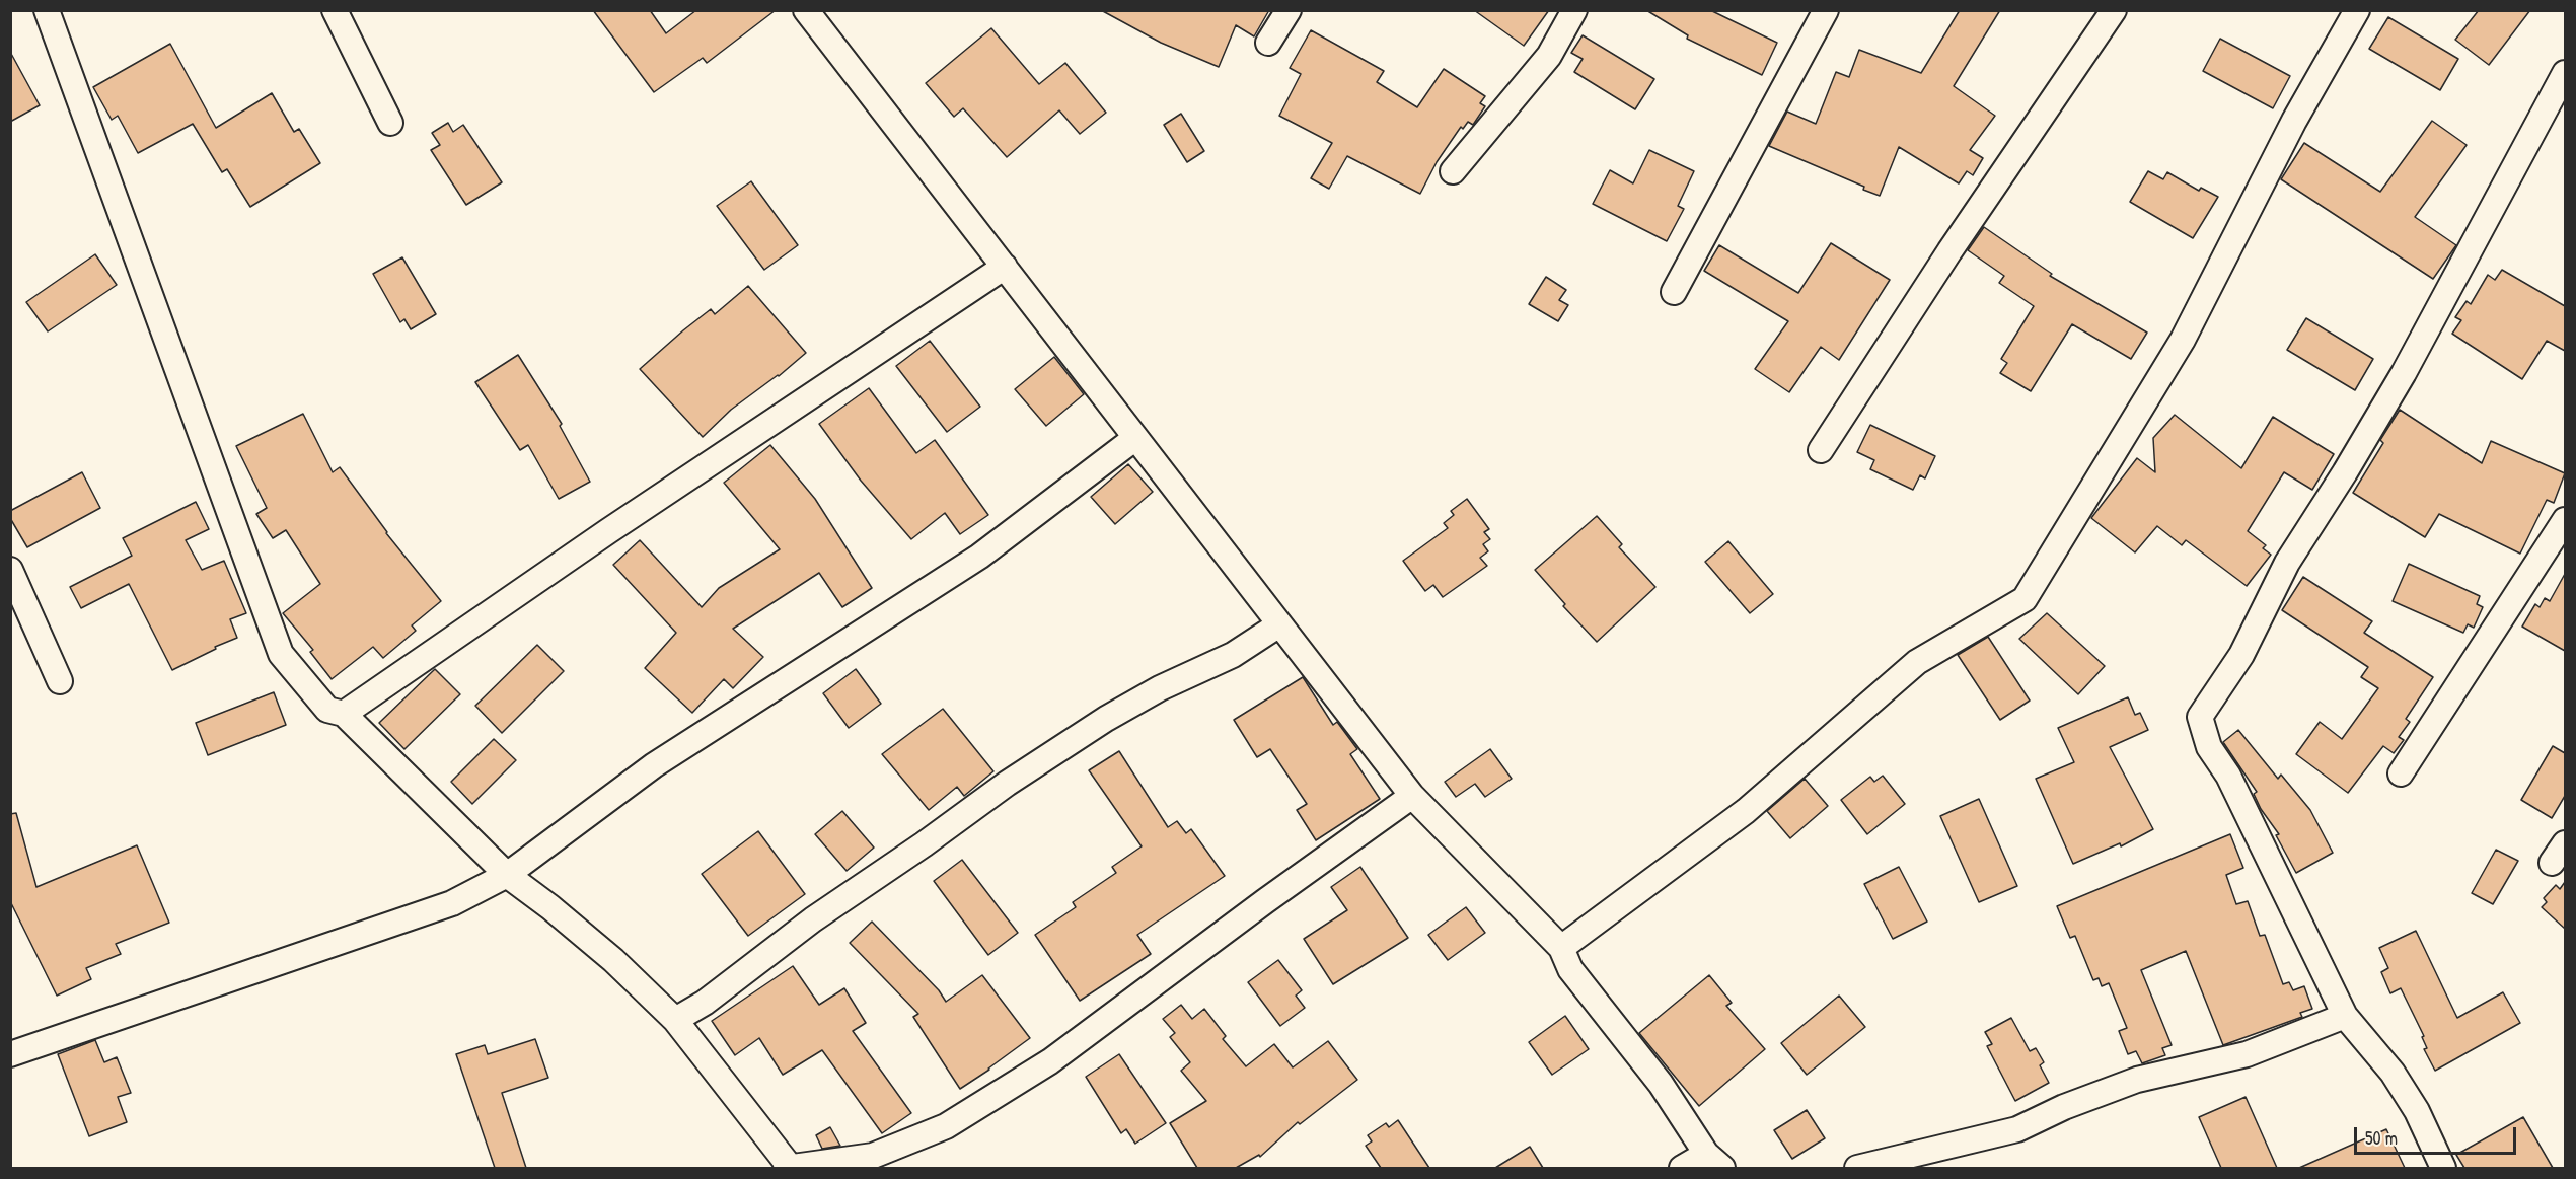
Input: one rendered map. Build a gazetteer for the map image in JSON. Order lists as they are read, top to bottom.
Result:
{
  "scale_bar": "50 m"
}
